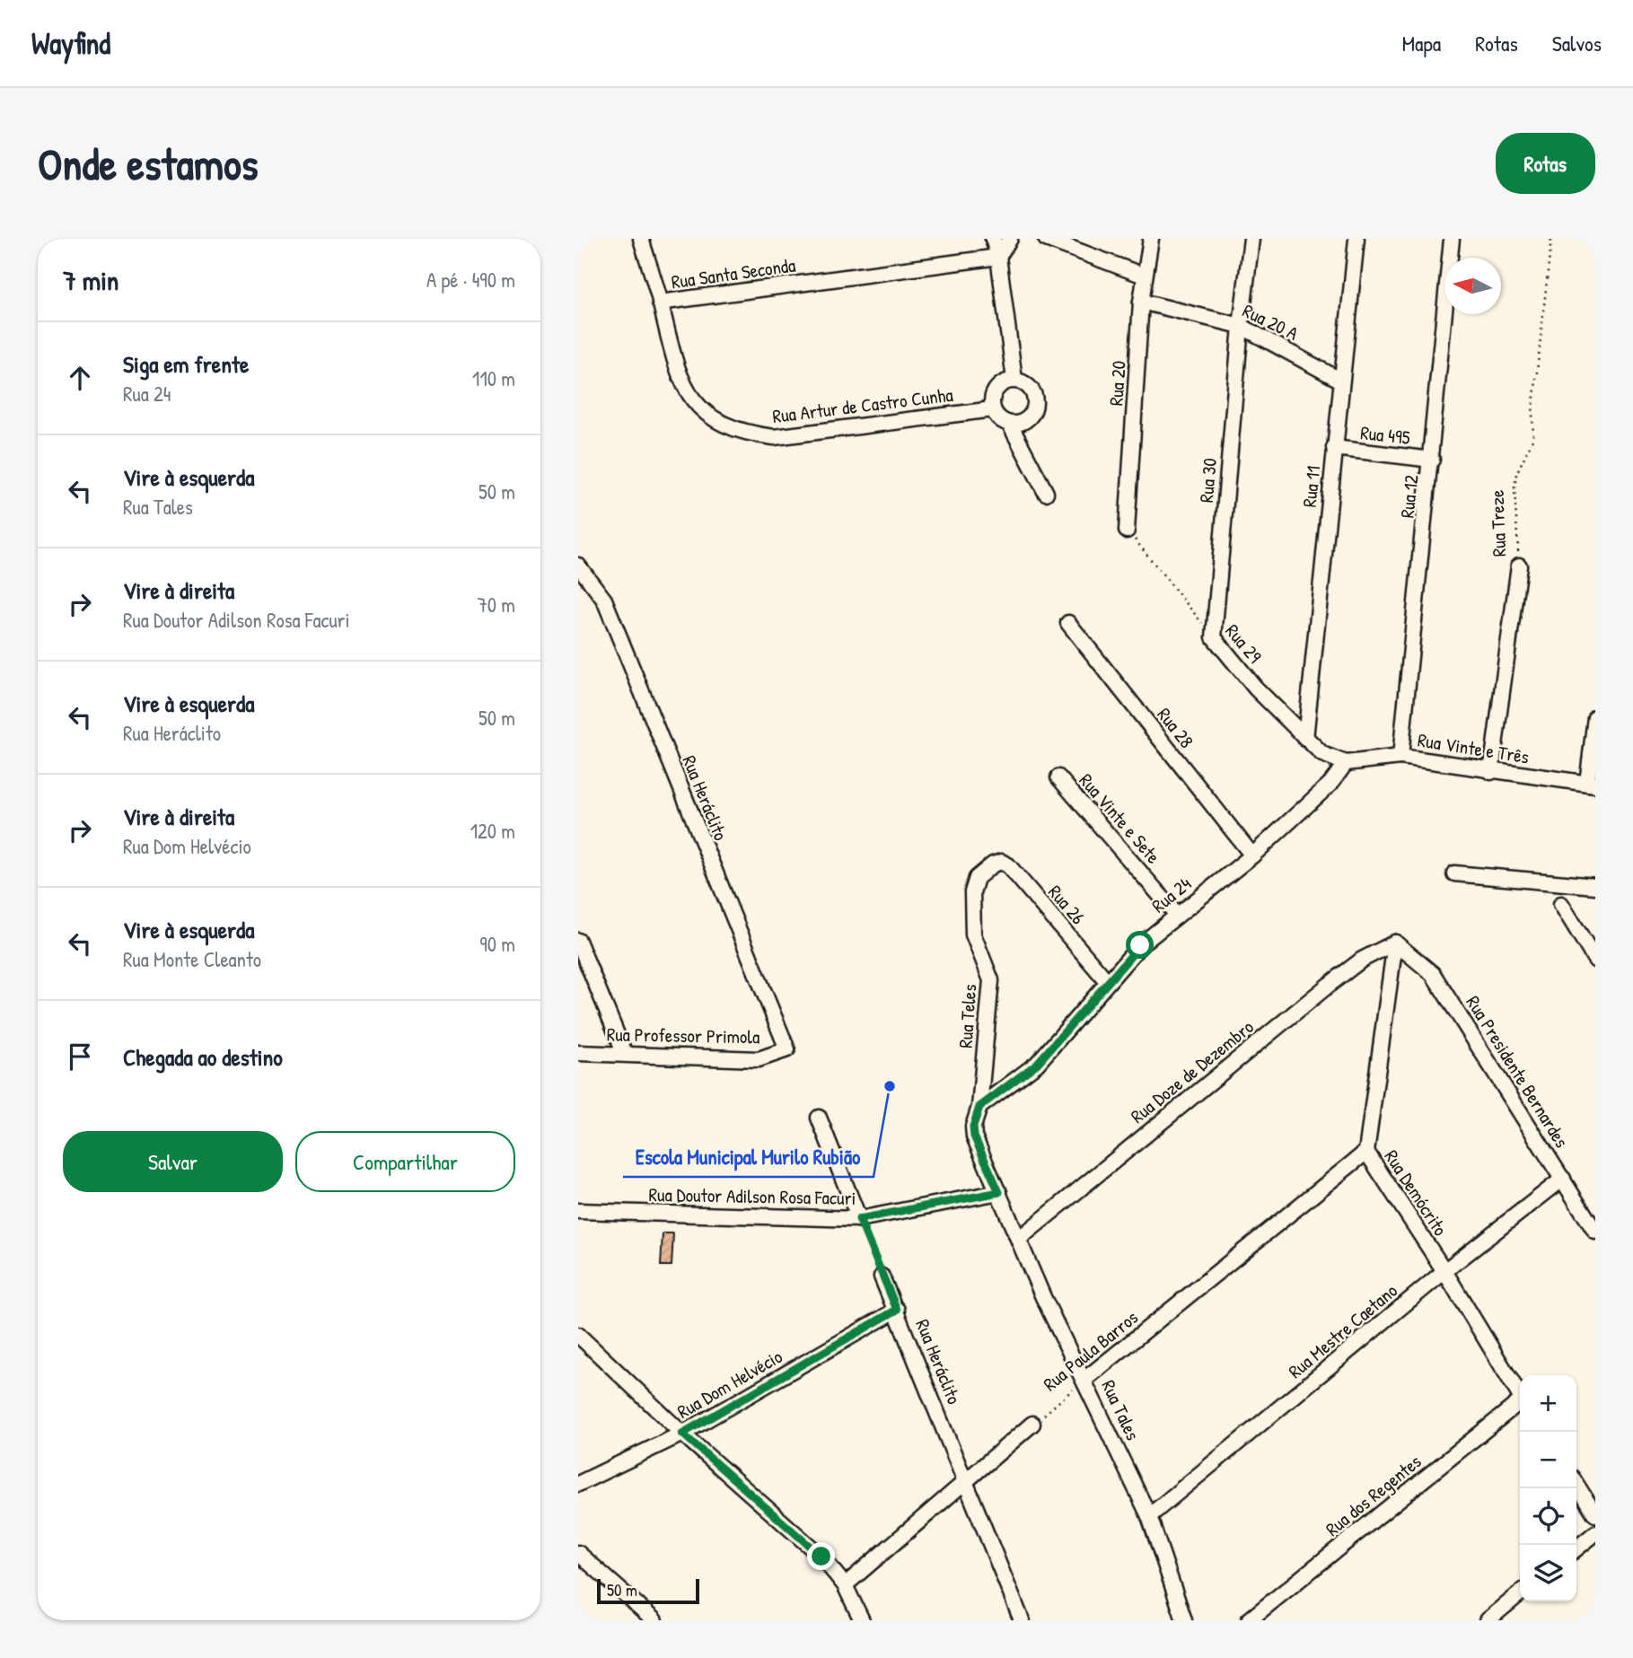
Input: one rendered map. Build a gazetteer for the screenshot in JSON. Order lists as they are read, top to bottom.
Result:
{
  "streets": {
    "street": [
      "Rua Santa Seconda",
      "Rua 20 A",
      "Rua 20",
      "Rua Artur de Castro Cunha",
      "Rua 495",
      "Rua 30",
      "Rua 11",
      "Rua 12",
      "Rua Treze",
      "Rua 29",
      "Rua 28",
      "Rua Vinte e Três",
      "Rua Heráclito",
      "Rua Vinte e Sete",
      "Rua 24",
      "Rua 26",
      "Rua Teles",
      "Rua Professor Primola",
      "Rua Doze de Dezembro",
      "Rua Presidente Bernardes",
      "Rua Demócrito",
      "Rua Doutor Adilson Rosa Facuri",
      "Rua Mestre Caetano",
      "Rua Paula Barros",
      "Rua Dom Helvécio",
      "Rua Tales",
      "Rua dos Regentes"
    ]
  },
  "crossings": [
    ["Rua Santa Seconda", "Rua Artur de Castro Cunha"],
    ["Rua 20 A", "Rua 20"],
    ["Rua 20 A", "Rua 30"],
    ["Rua 20 A", "Rua 11"],
    ["Rua 20", "Rua 29"],
    ["Rua 495", "Rua 11"],
    ["Rua 495", "Rua 12"],
    ["Rua 30", "Rua 29"],
    ["Rua 11", "Rua 29"],
    ["Rua 12", "Rua Vinte e Três"],
    ["Rua Treze", "Rua Vinte e Três"],
    ["Rua 29", "Rua Vinte e Três"],
    ["Rua 29", "Rua 24"],
    ["Rua 28", "Rua 24"],
    ["Rua Vinte e Três", "Rua 24"],
    ["Rua Heráclito", "Rua Professor Primola"],
    ["Rua Heráclito", "Rua Dom Helvécio"],
    ["Rua Vinte e Sete", "Rua 24"],
    ["Rua 24", "Rua 26"],
    ["Rua 24", "Rua Teles"],
    ["Rua 24", "Rua Tales"],
    ["Rua 26", "Rua Teles"],
    ["Rua Teles", "Rua Tales"],
    ["Rua Doze de Dezembro", "Rua Presidente Bernardes"],
    ["Rua Doze de Dezembro", "Rua Demócrito"],
    ["Rua Doze de Dezembro", "Rua Tales"],
    ["Rua Presidente Bernardes", "Rua Demócrito"],
    ["Rua Presidente Bernardes", "Rua Mestre Caetano"],
    ["Rua Demócrito", "Rua Mestre Caetano"],
    ["Rua Demócrito", "Rua Paula Barros"],
    ["Rua Doutor Adilson Rosa Facuri", "Rua Tales"],
    ["Rua Mestre Caetano", "Rua Tales"],
    ["Rua Paula Barros", "Rua Tales"]
  ],
  "places": ["Escola Municipal Murilo Rubião"],
  "scale_bar": "50 m",
  "north": "left",
  "page": {
    "header": "Wayfind",
    "nav": ["Mapa", "Rotas", "Salvos"],
    "buttons": [
      "Rotas",
      ["Salvar", "Compartilhar"]
    ],
    "title": "Onde estamos",
    "heading": ["7 min", "A pé · 490 m"],
    "list": [
      ["Siga em frente", "Rua 24", "110 m"],
      ["Vire à esquerda", "Rua Tales", "50 m"],
      ["Vire à direita", "Rua Doutor Adilson Rosa Facuri", "70 m"],
      ["Vire à esquerda", "Rua Heráclito", "50 m"],
      ["Vire à direita", "Rua Dom Helvécio", "120 m"],
      ["Vire à esquerda", "Rua Monte Cleanto", "90 m"],
      "Chegada ao destino"
    ],
    "map_buttons": ["+", "−"],
    "scale": "50 m"
  }
}
